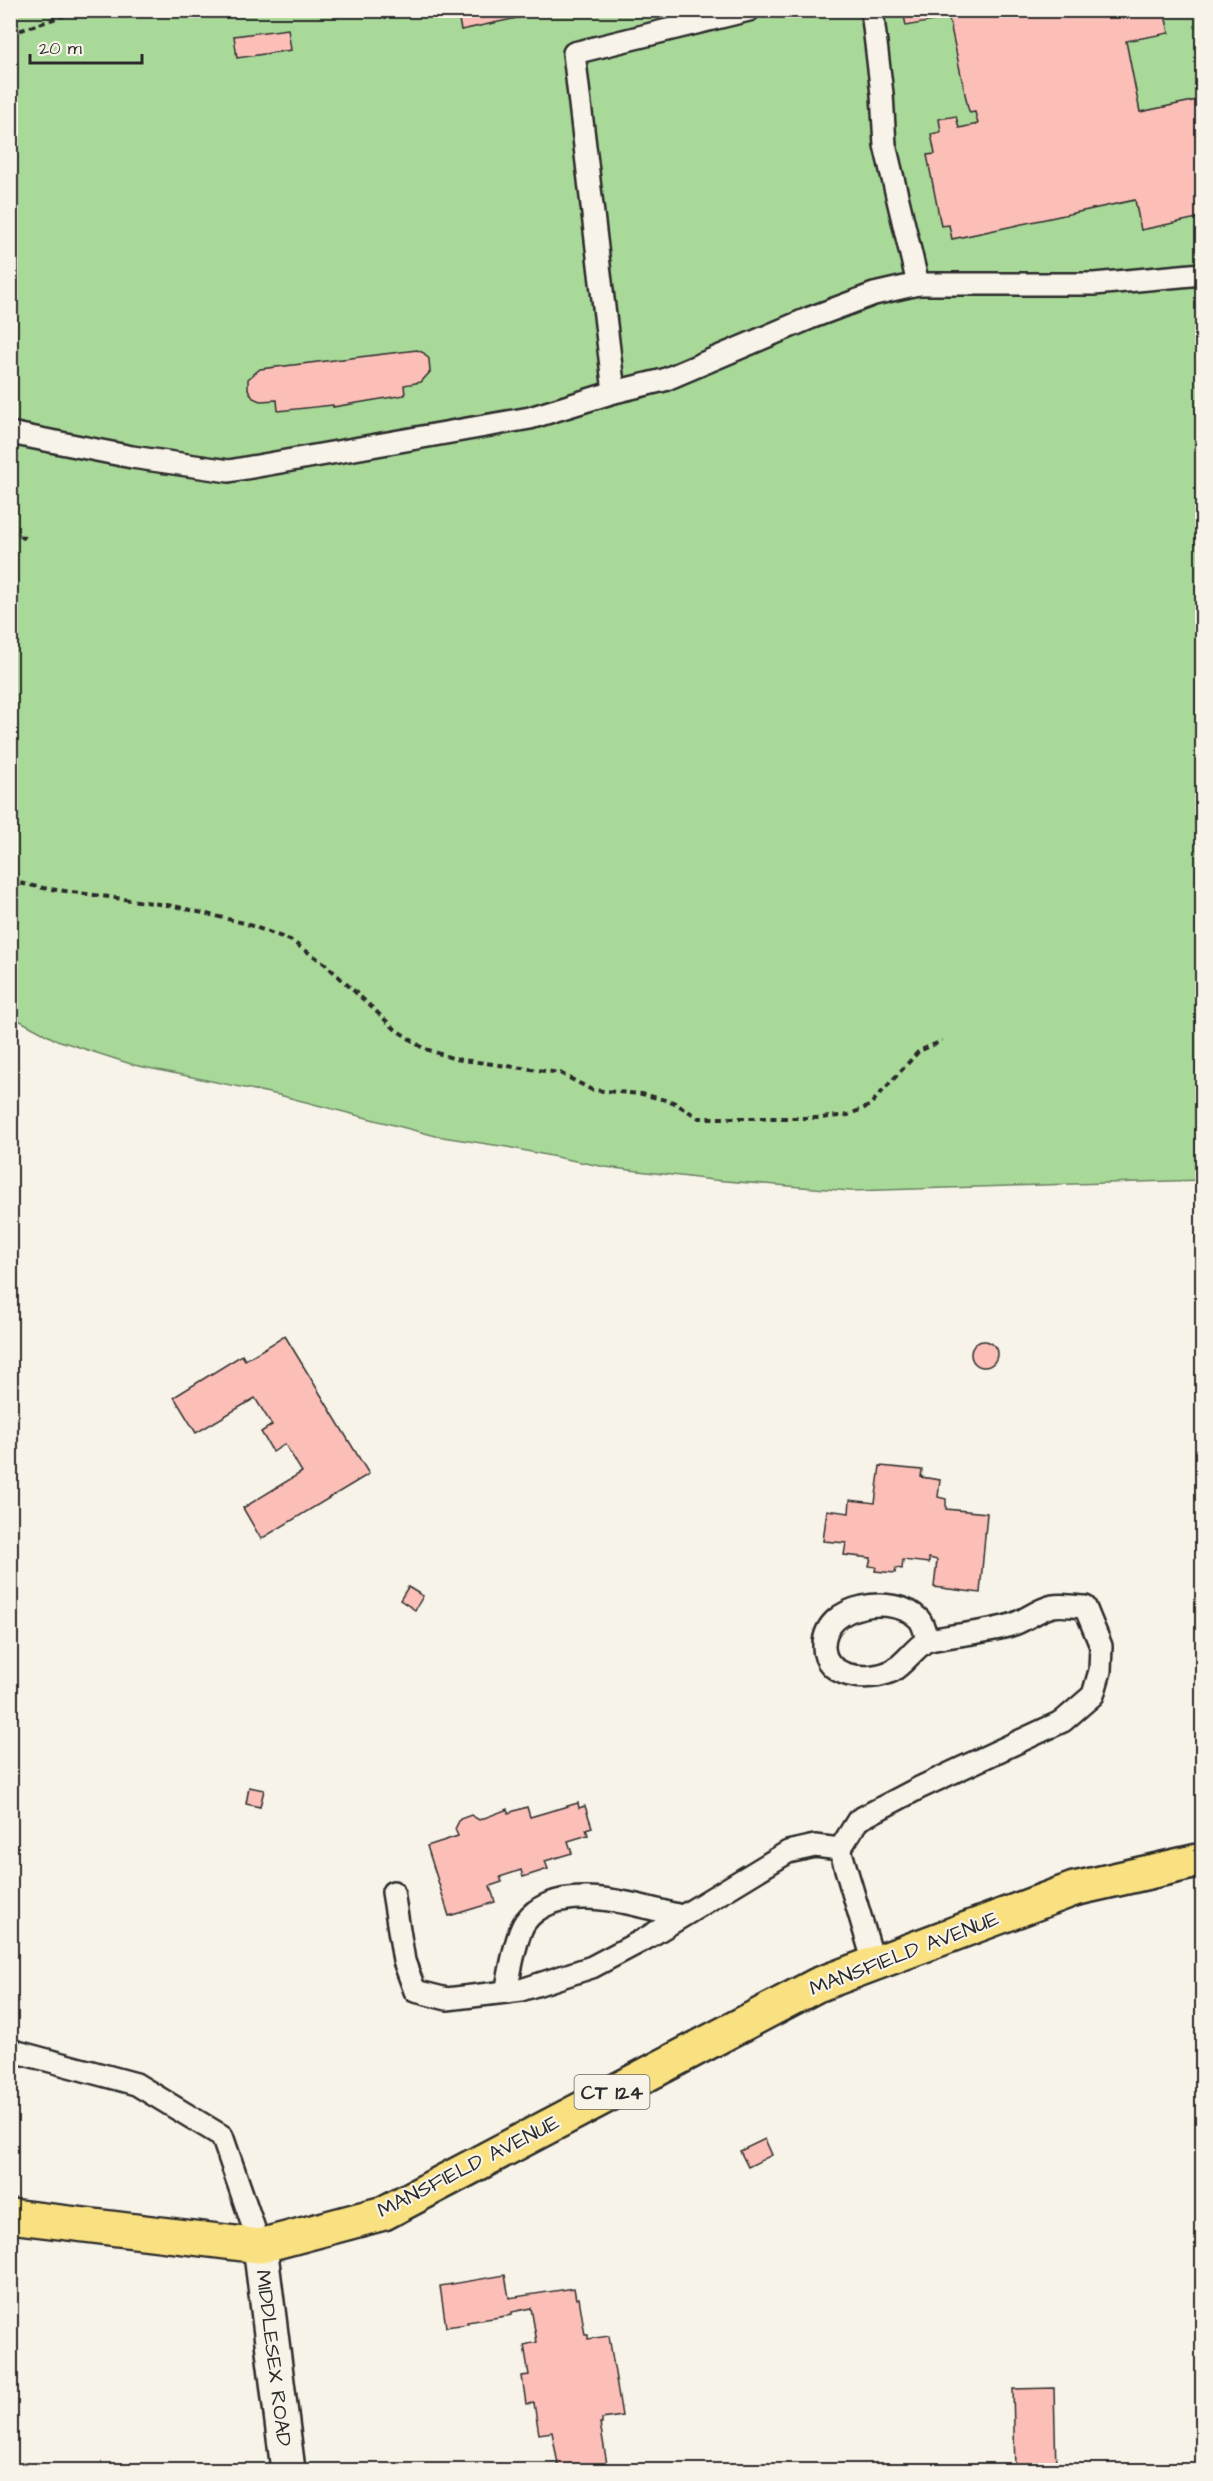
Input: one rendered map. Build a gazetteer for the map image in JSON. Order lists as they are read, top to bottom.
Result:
{
  "streets": {
    "main road": ["MANSFIELD AVENUE", "CT 124", "MIDDLESEX ROAD"]
  },
  "crossings": [
    ["MANSFIELD AVENUE", "MIDDLESEX ROAD"]
  ],
  "scale_bar": "20 m"
}
